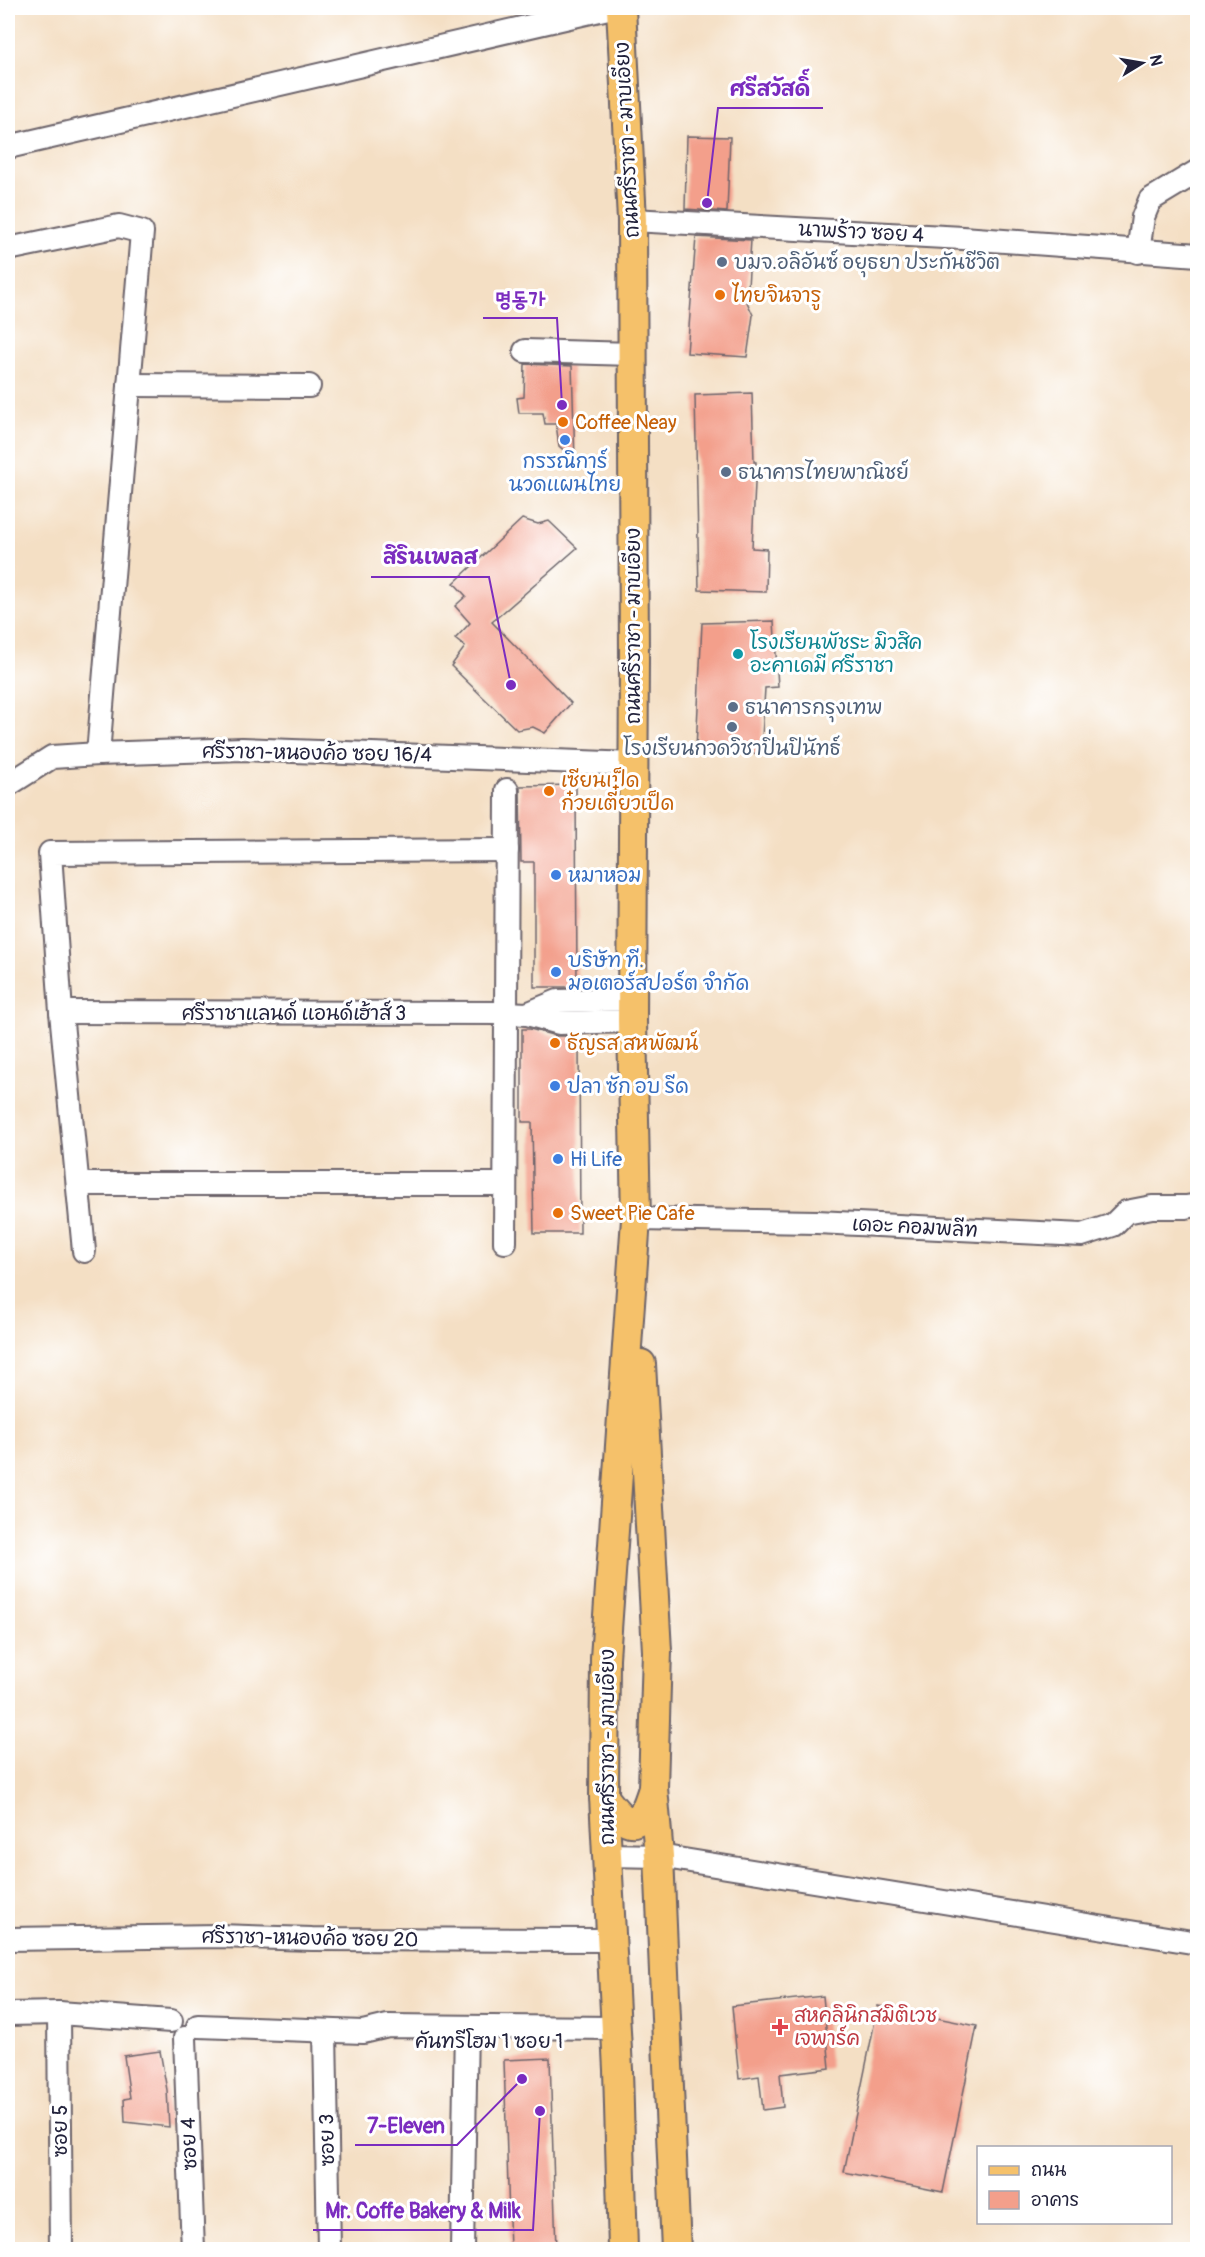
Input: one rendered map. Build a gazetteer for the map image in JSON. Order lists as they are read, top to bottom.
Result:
{
  "streets": {
    "main road": ["ถนนศรีราชา - มาบเอียง"],
    "street": [
      "นาพร้าว ซอย 4",
      "ศรีราชา-หนองค้อ ซอย 16/4",
      "ศรีราชาแลนด์ แอนด์เฮ้าส์ 3",
      "เดอะ คอมพลีท",
      "ศรีราชา-หนองค้อ ซอย 20",
      "คันทรีโฮม 1 ซอย 1",
      "ซอย 5",
      "ซอย 3",
      "ซอย 4"
    ]
  },
  "crossings": [
    ["ถนนศรีราชา - มาบเอียง", "นาพร้าว ซอย 4"],
    ["ถนนศรีราชา - มาบเอียง", "ศรีราชา-หนองค้อ ซอย 16/4"],
    ["ถนนศรีราชา - มาบเอียง", "ศรีราชาแลนด์ แอนด์เฮ้าส์ 3"],
    ["ถนนศรีราชา - มาบเอียง", "เดอะ คอมพลีท"],
    ["ถนนศรีราชา - มาบเอียง", "ศรีราชา-หนองค้อ ซอย 20"],
    ["ถนนศรีราชา - มาบเอียง", "คันทรีโฮม 1 ซอย 1"],
    ["คันทรีโฮม 1 ซอย 1", "ซอย 5"],
    ["คันทรีโฮม 1 ซอย 1", "ซอย 3"],
    ["คันทรีโฮม 1 ซอย 1", "ซอย 4"]
  ],
  "places": {
    "other": [
      "ศรีสวัสดิ์",
      "บมจ.อลิอันซ์ อยุธยา ประกันชีวิต",
      "ไทยจินจารู",
      "명동가",
      "Coffee Neay",
      "กรรณิการ์ นวดแผนไทย",
      "ธนาคารไทยพาณิชย์",
      "โรงเรียนพัชระ มิวสิค อะคาเดมี ศรีราชา",
      "สิรินเพลส",
      "ธนาคารกรุงเทพ",
      "โรงเรียนกวดวิชาปิ่นปินัทธ์",
      "เซียนเป็ด ก๋วยเตี๋ยวเป็ด",
      "หมาหอม",
      "บริษัท ที. มอเตอร์สปอร์ต จำกัด",
      "ธัญรส สหพัฒน์",
      "ปลา ซัก อบ รีด",
      "Hi Life",
      "Sweet Pie Cafe",
      "7-Eleven",
      "Mr. Coffe Bakery & Milk"
    ],
    "health": ["สหคลินิกสมิติเวช เจพาร์ค"]
  },
  "legend": ["ถนน", "อาคาร"],
  "north": "right"
}
